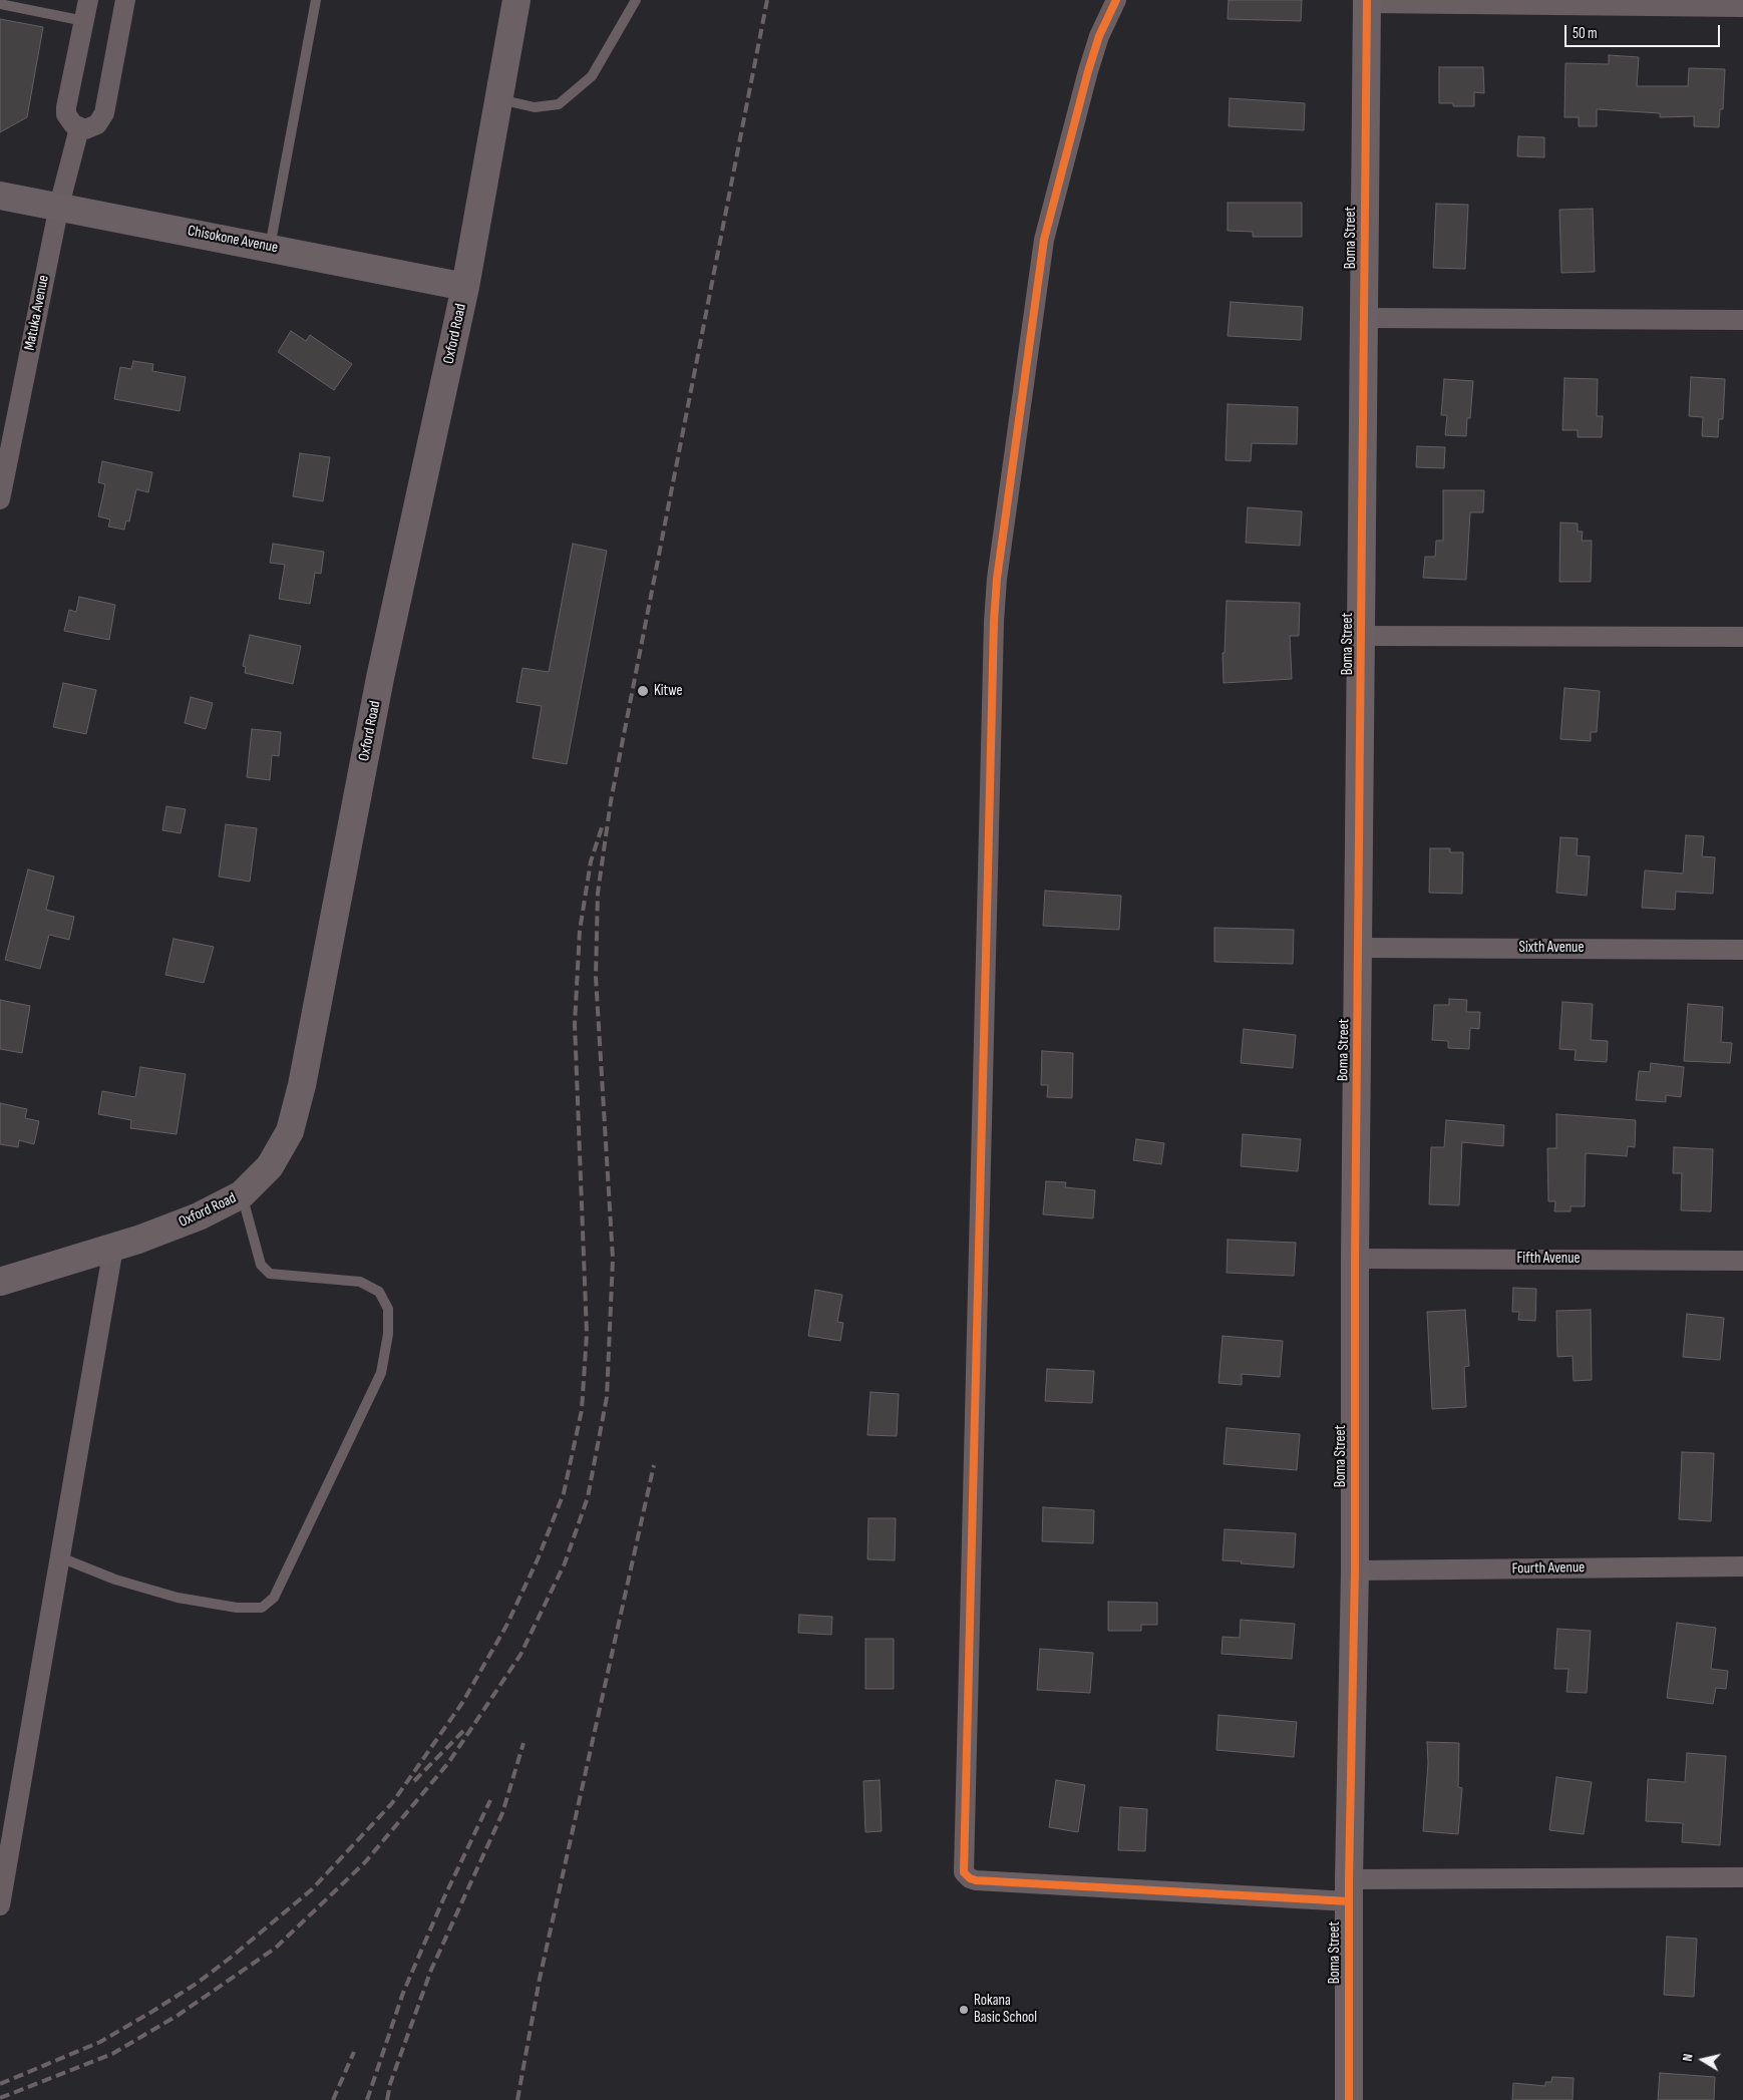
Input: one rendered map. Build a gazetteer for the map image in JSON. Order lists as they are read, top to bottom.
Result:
{
  "streets": {
    "street": [
      "Boma Street",
      "Chisokone Avenue",
      "Matuka Avenue",
      "Oxford Road",
      "Sixth Avenue",
      "Fifth Avenue",
      "Fourth Avenue"
    ]
  },
  "crossings": [
    ["Boma Street", "Sixth Avenue"],
    ["Boma Street", "Fifth Avenue"],
    ["Boma Street", "Fourth Avenue"],
    ["Chisokone Avenue", "Matuka Avenue"],
    ["Chisokone Avenue", "Oxford Road"]
  ],
  "places": ["Kitwe", "Rokana Basic School"],
  "scale_bar": "50 m",
  "north": "left"
}
